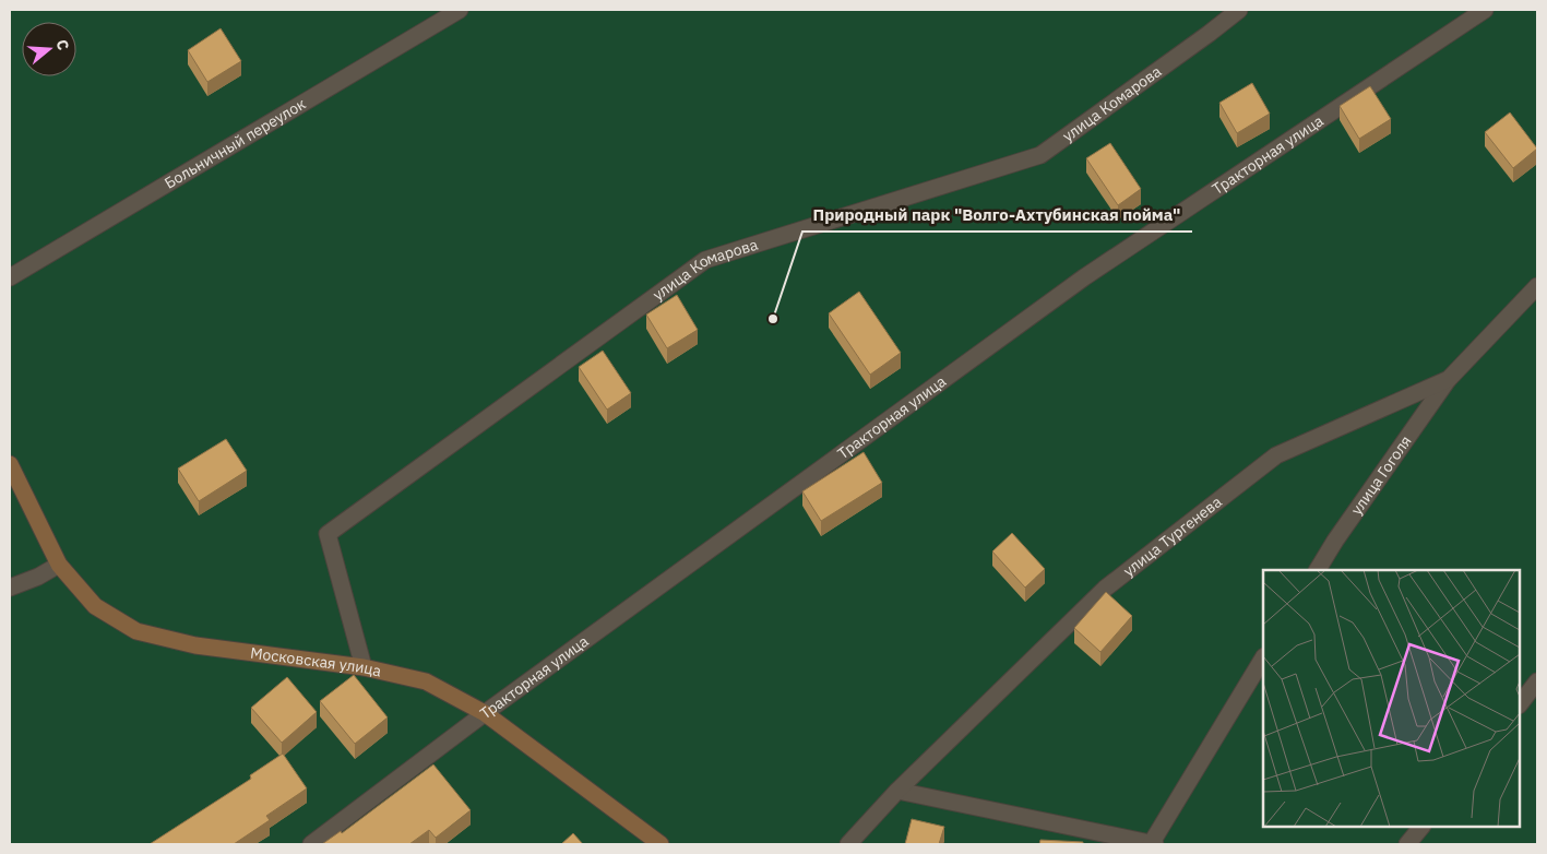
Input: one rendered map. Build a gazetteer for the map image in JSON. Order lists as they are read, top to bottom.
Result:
{
  "streets": {
    "street": [
      "улица Комарова",
      "Больничный переулок",
      "Тракторная улица",
      "улица Гоголя",
      "улица Тургенева",
      "Московская улица"
    ]
  },
  "crossings": [
    ["улица Комарова", "Московская улица"],
    ["Тракторная улица", "Московская улица"],
    ["улица Гоголя", "улица Тургенева"]
  ],
  "places": ["Природный парк \"Волго-Ахтубинская пойма\""],
  "north": "right"
}
